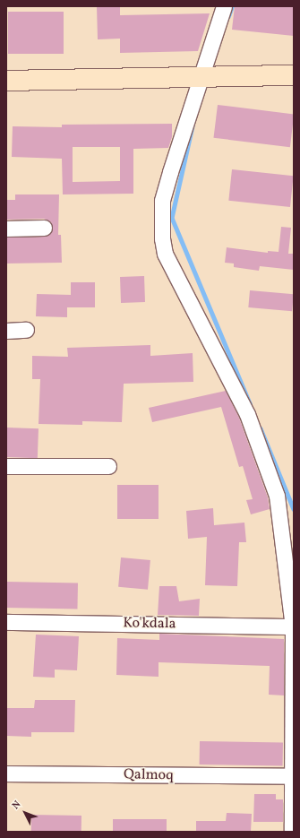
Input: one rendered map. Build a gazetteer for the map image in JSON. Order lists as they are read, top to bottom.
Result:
{
  "streets": {
    "street": ["Ko'kdala", "Qalmoq"]
  },
  "north": "top left"
}
